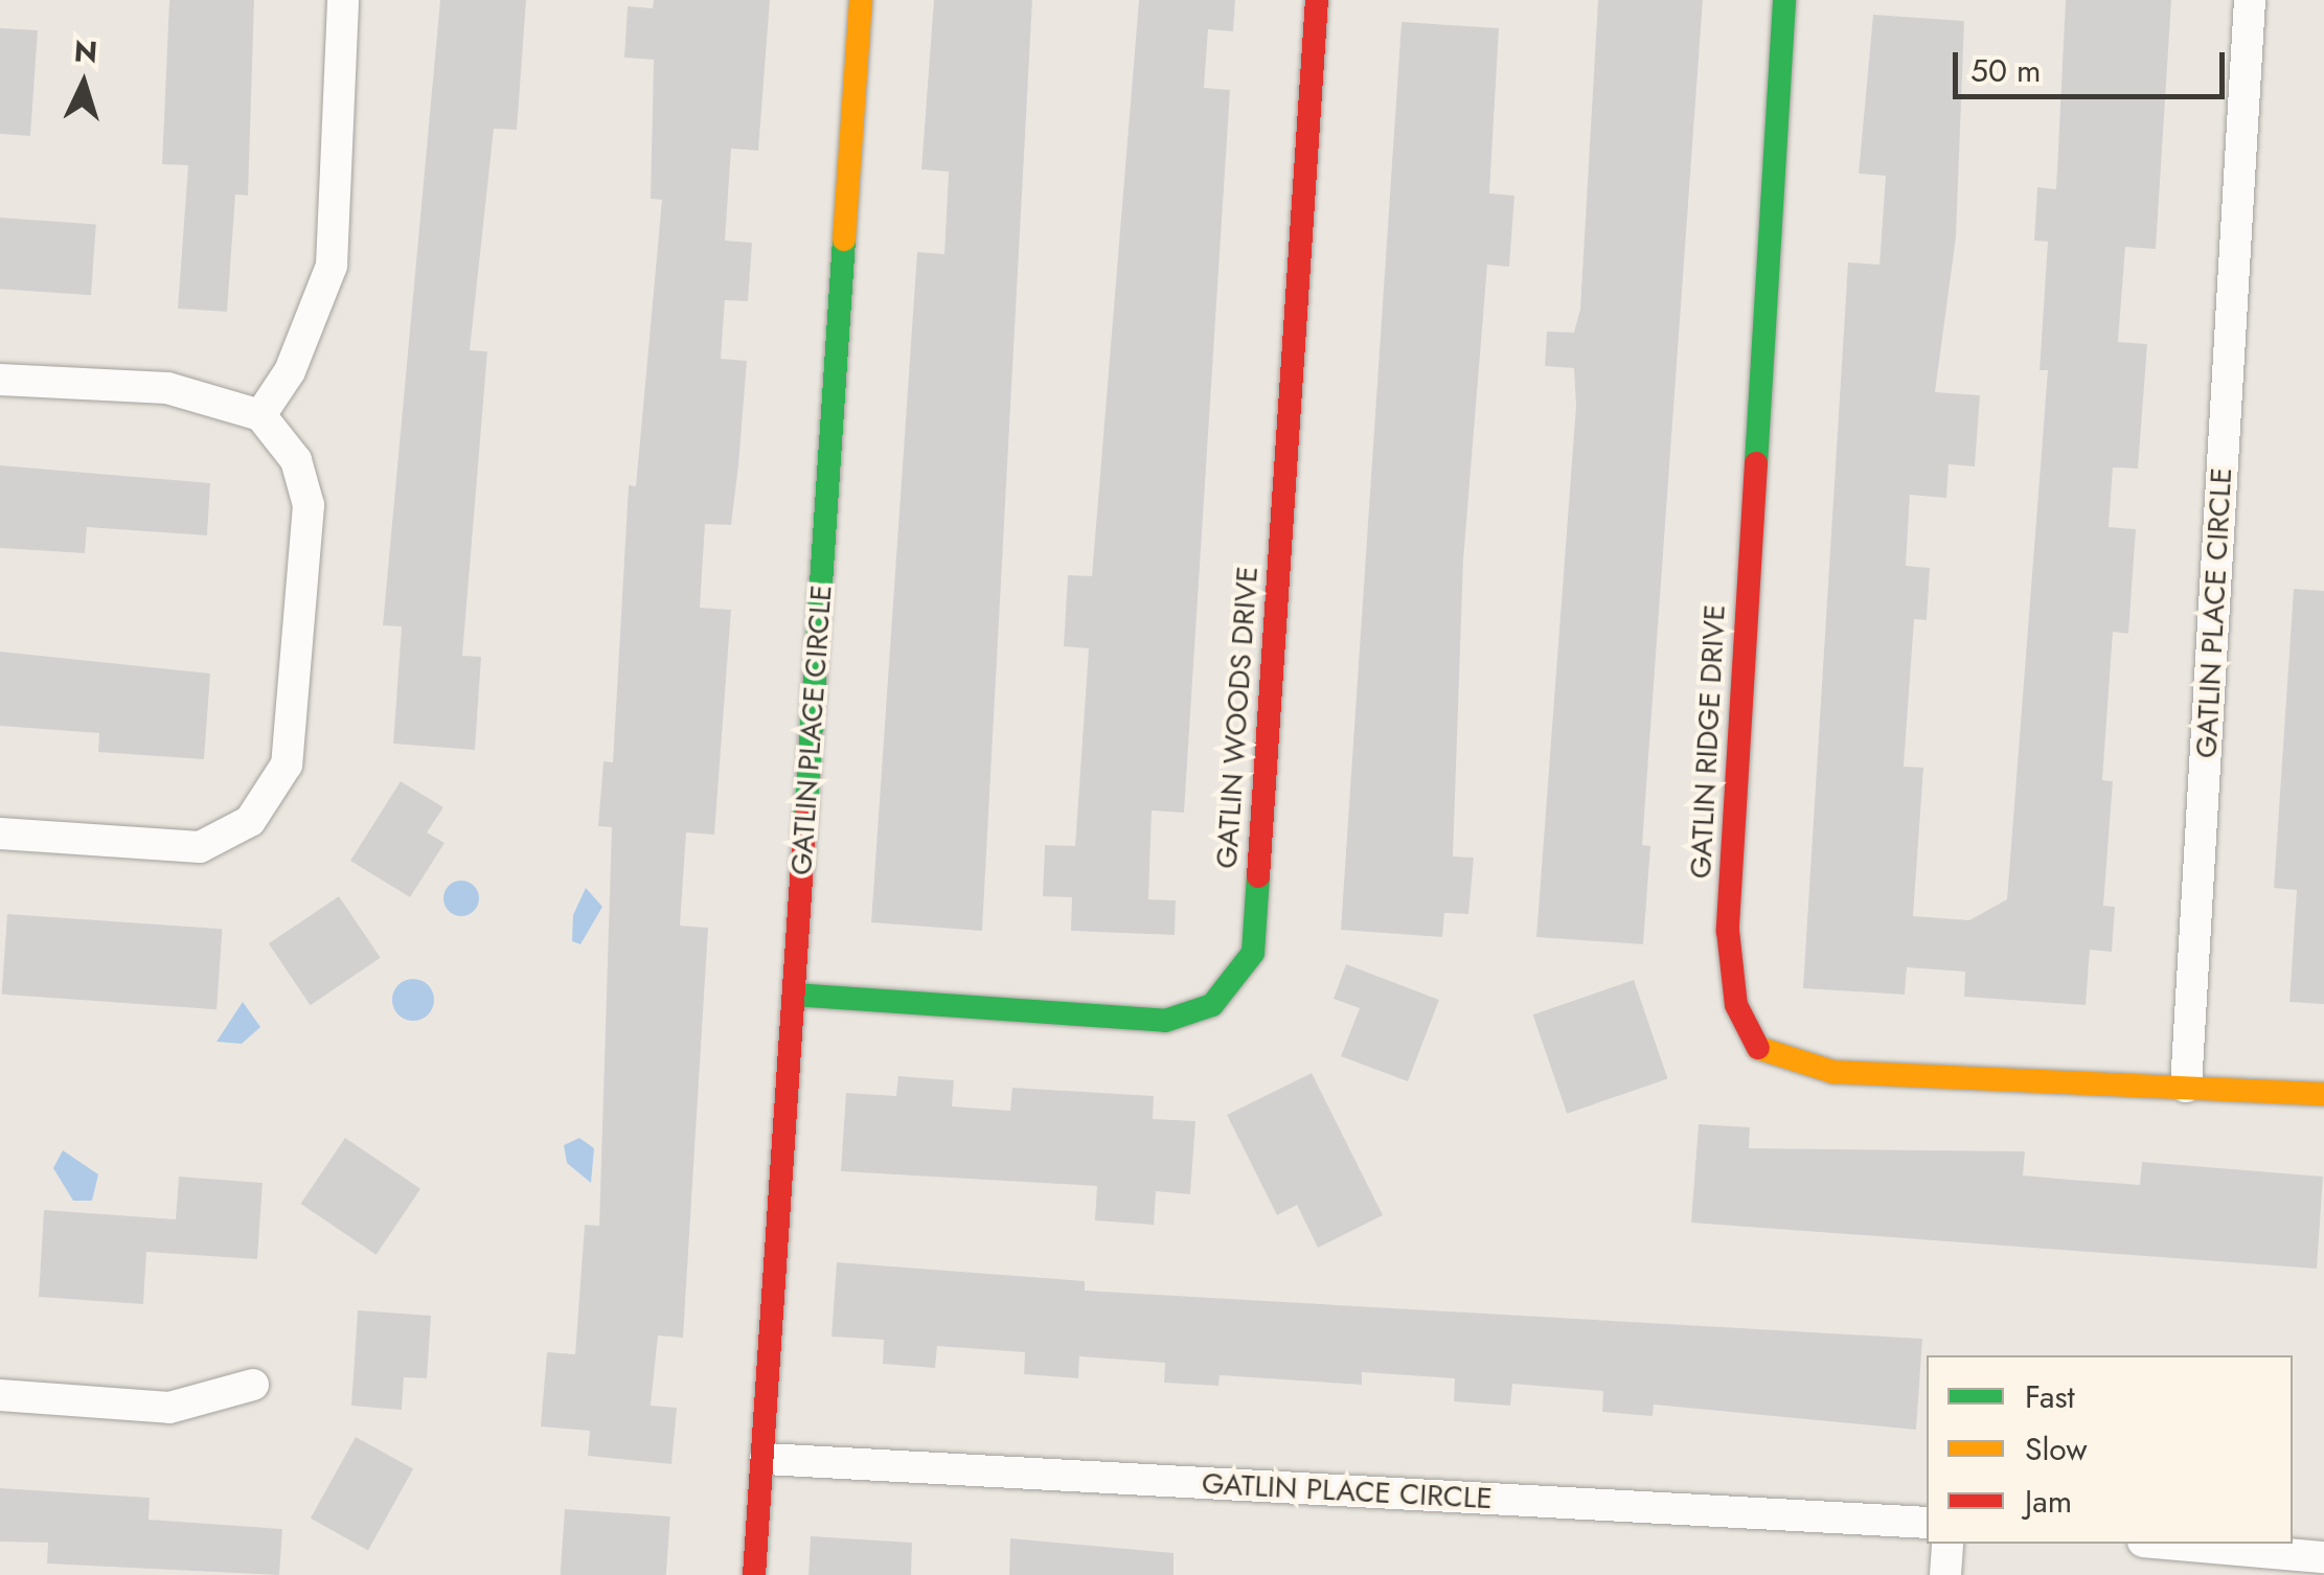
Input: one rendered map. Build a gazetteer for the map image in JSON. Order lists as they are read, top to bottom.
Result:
{
  "streets": {
    "street": ["GATLIN PLACE CIRCLE", "GATLIN WOODS DRIVE", "GATLIN RIDGE DRIVE"]
  },
  "crossings": [
    ["GATLIN PLACE CIRCLE", "GATLIN WOODS DRIVE"],
    ["GATLIN PLACE CIRCLE", "GATLIN RIDGE DRIVE"]
  ],
  "legend": ["Fast", "Slow", "Jam"],
  "scale_bar": "50 m",
  "north": "top"
}
